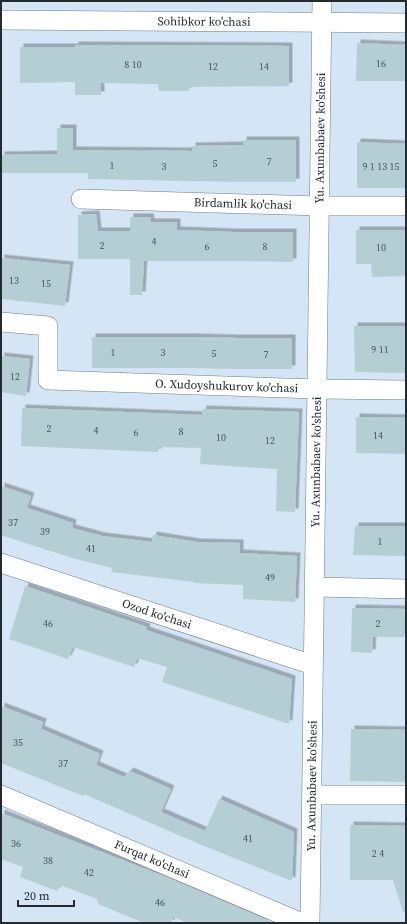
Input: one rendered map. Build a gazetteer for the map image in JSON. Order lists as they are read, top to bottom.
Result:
{
  "streets": {
    "street": [
      "Sohibkor ko'chasi",
      "Yu. Axunbabaev ko'shesi",
      "Birdamlik ko'chasi",
      "O. Xudoyshukurov ko'chasi",
      "Ozod ko'chasi",
      "Furqat ko'chasi"
    ]
  },
  "crossings": [
    ["Sohibkor ko'chasi", "Yu. Axunbabaev ko'shesi"],
    ["Yu. Axunbabaev ko'shesi", "Birdamlik ko'chasi"],
    ["Yu. Axunbabaev ko'shesi", "O. Xudoyshukurov ko'chasi"],
    ["Yu. Axunbabaev ko'shesi", "Ozod ko'chasi"]
  ],
  "house_numbers": [
    "16",
    "8 10",
    "12",
    "14",
    "7",
    "5",
    "1",
    "3",
    "9 1 13 15",
    "4",
    "2",
    "6",
    "8",
    "10",
    "13",
    "15",
    "9 11",
    "1",
    "3",
    "5",
    "7",
    "12",
    "2",
    "4",
    "8",
    "6",
    "14",
    "10",
    "12",
    "37",
    "39",
    "1",
    "41",
    "49",
    "46",
    "2",
    "35",
    "37",
    "41",
    "36",
    "2 4",
    "38",
    "42",
    "46"
  ],
  "scale_bar": "20 m"
}
